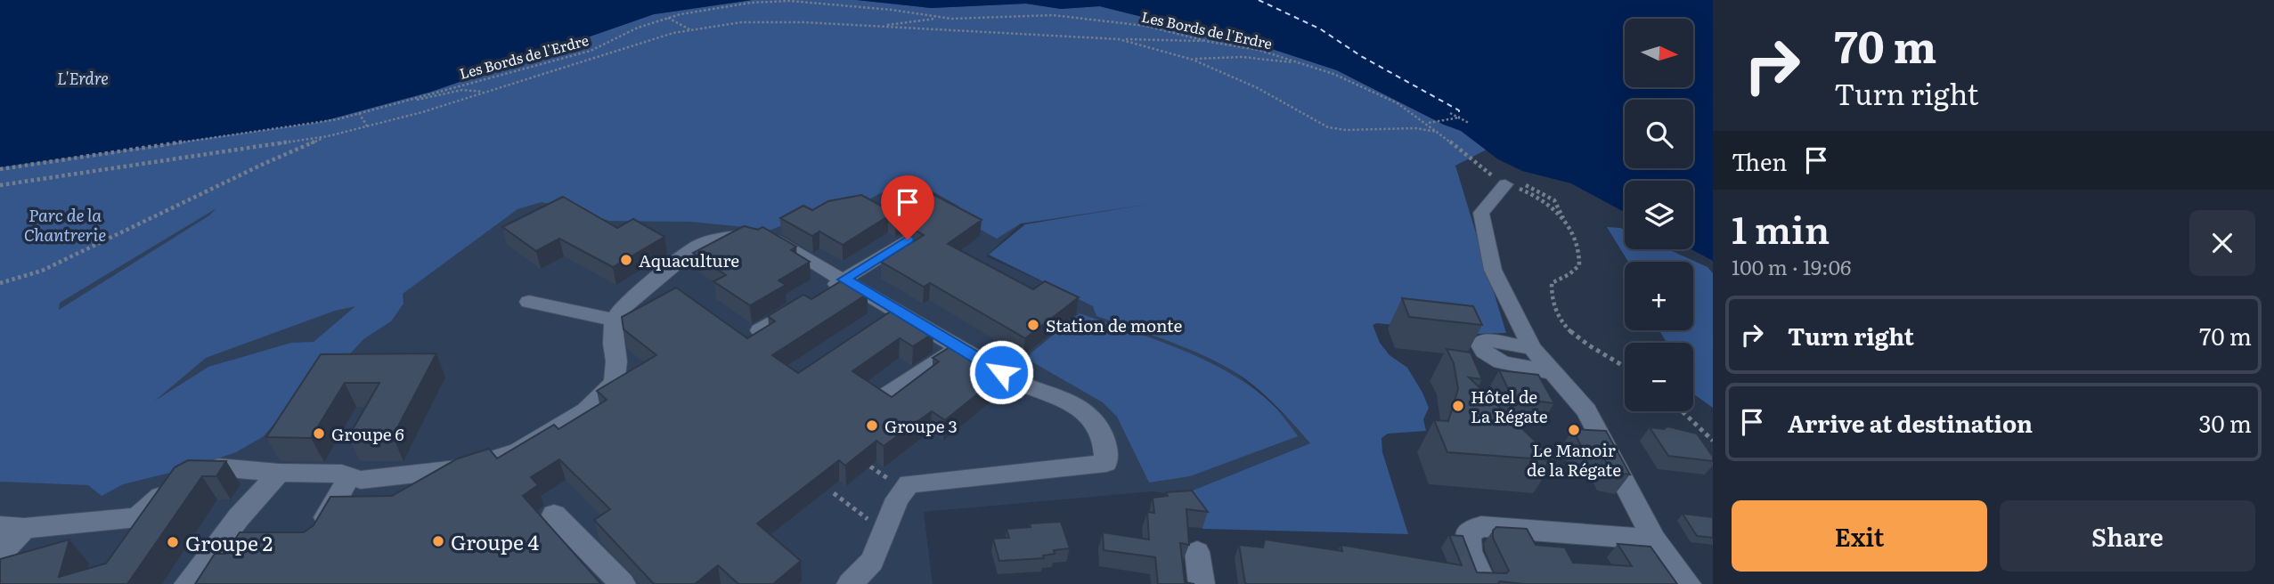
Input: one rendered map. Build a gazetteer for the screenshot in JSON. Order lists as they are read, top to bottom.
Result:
{
  "streets": {
    "path": ["Les Bords de l'Erdre"]
  },
  "water": ["L'Erdre"],
  "parks": ["Parc de la Chantrerie"],
  "places": [
    "Aquaculture",
    "Station de monte",
    "Hôtel de La Régate",
    "Groupe 3",
    "Le Manoir de la Régate",
    "Groupe 6",
    "Groupe 4",
    "Groupe 2"
  ],
  "north": "right",
  "page": {
    "turn": ["70 m", "Turn right"],
    "map_buttons": ["+", "−"],
    "then": "Then",
    "heading": ["1 min", "100 m · 19:06"],
    "list": [
      {
        "name": "Turn right",
        "value": "70 m"
      },
      {
        "name": "Arrive at destination",
        "value": "30 m"
      }
    ],
    "buttons": ["Exit", "Share"]
  }
}
